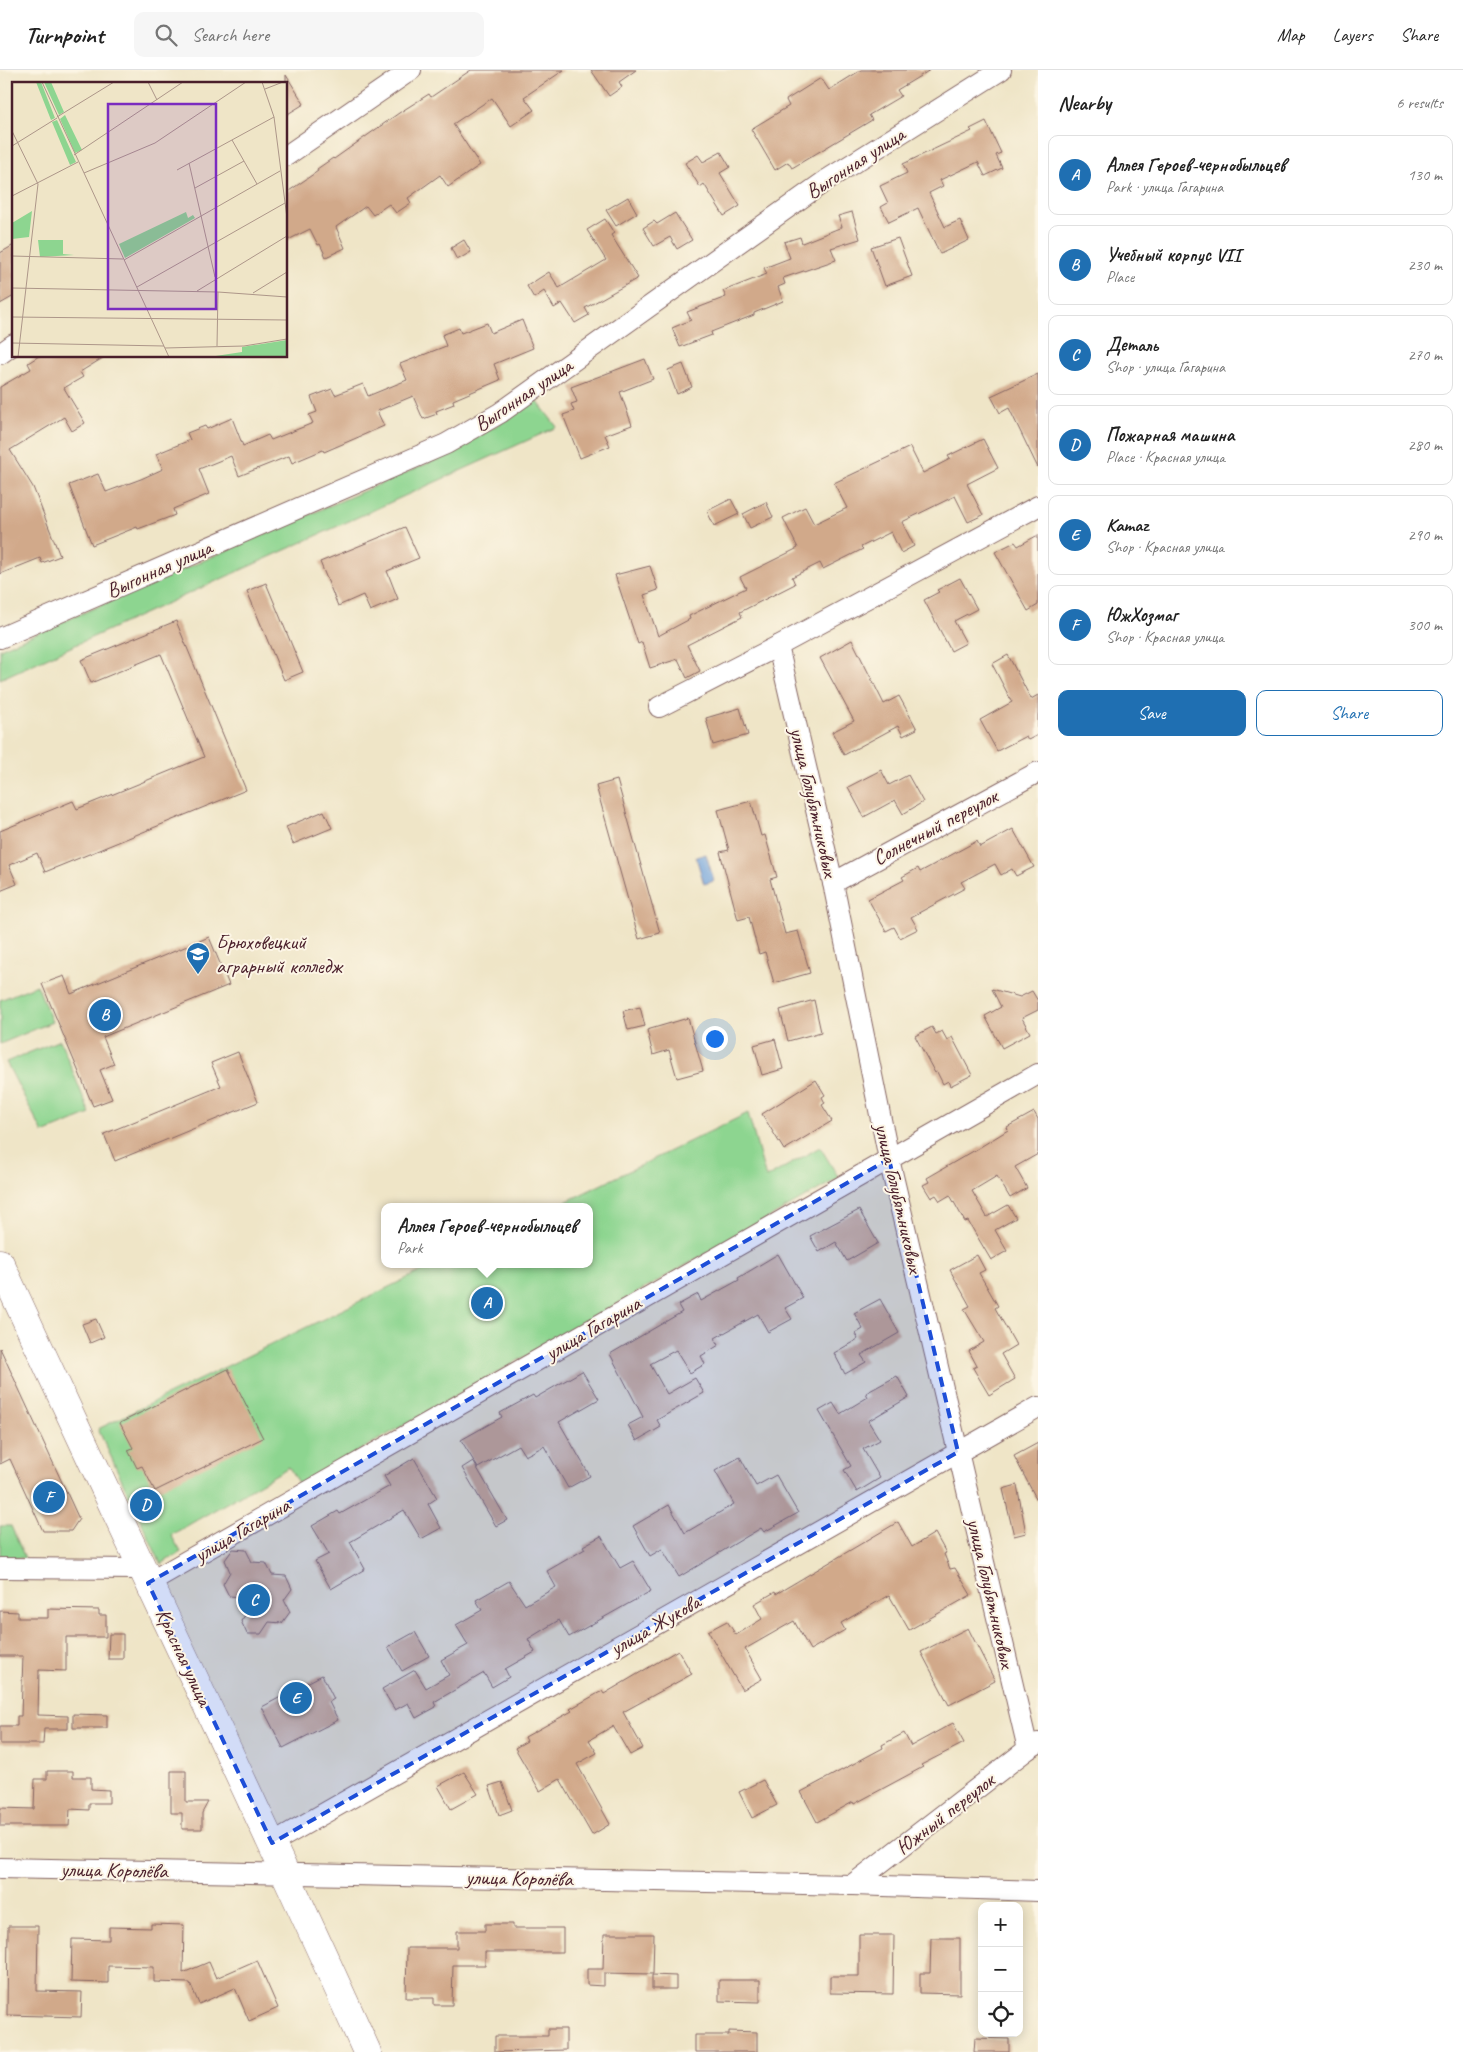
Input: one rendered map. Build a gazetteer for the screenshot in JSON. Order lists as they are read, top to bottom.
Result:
{
  "streets": {
    "street": [
      "Выгонная улица",
      "улица Голубятниковых",
      "Солнечный переулок",
      "улица Гагарина",
      "улица Жукова",
      "Красная улица",
      "Южный переулок",
      "улица Королёва"
    ]
  },
  "crossings": [
    ["улица Голубятниковых", "Солнечный переулок"],
    ["улица Голубятниковых", "улица Гагарина"],
    ["улица Голубятниковых", "улица Жукова"],
    ["улица Голубятниковых", "Южный переулок"],
    ["улица Гагарина", "Красная улица"],
    ["улица Жукова", "Красная улица"],
    ["Красная улица", "улица Королёва"],
    ["Южный переулок", "улица Королёва"]
  ],
  "places": {
    "school or university": ["Брюховецкий аграрный колледж"]
  },
  "page": {
    "header": "Turnpoint",
    "search": "Search here",
    "nav": ["Map", "Layers", "Share"],
    "heading": ["Nearby", "6 results"],
    "list": [
      {
        "mark": "A",
        "name": "Аллея Героев-чернобыльцев",
        "note": "Park · улица Гагарина",
        "value": "130 m"
      },
      {
        "mark": "B",
        "name": "Учебный корпус VII",
        "note": "Place",
        "value": "230 m"
      },
      {
        "mark": "C",
        "name": "Деталь",
        "note": "Shop · улица Гагарина",
        "value": "270 m"
      },
      {
        "mark": "D",
        "name": "Пожарная машина",
        "note": "Place · Красная улица",
        "value": "280 m"
      },
      {
        "mark": "E",
        "name": "Kamaz",
        "note": "Shop · Красная улица",
        "value": "290 m"
      },
      {
        "mark": "F",
        "name": "ЮжХозмаг",
        "note": "Shop · Красная улица",
        "value": "300 m"
      }
    ],
    "buttons": ["Save", "Share"],
    "pins": [
      "B",
      "A",
      "F",
      "D",
      "C",
      "E"
    ],
    "popup": ["Аллея Героев-чернобыльцев", "Park"],
    "map_buttons": ["+", "−"]
  }
}
